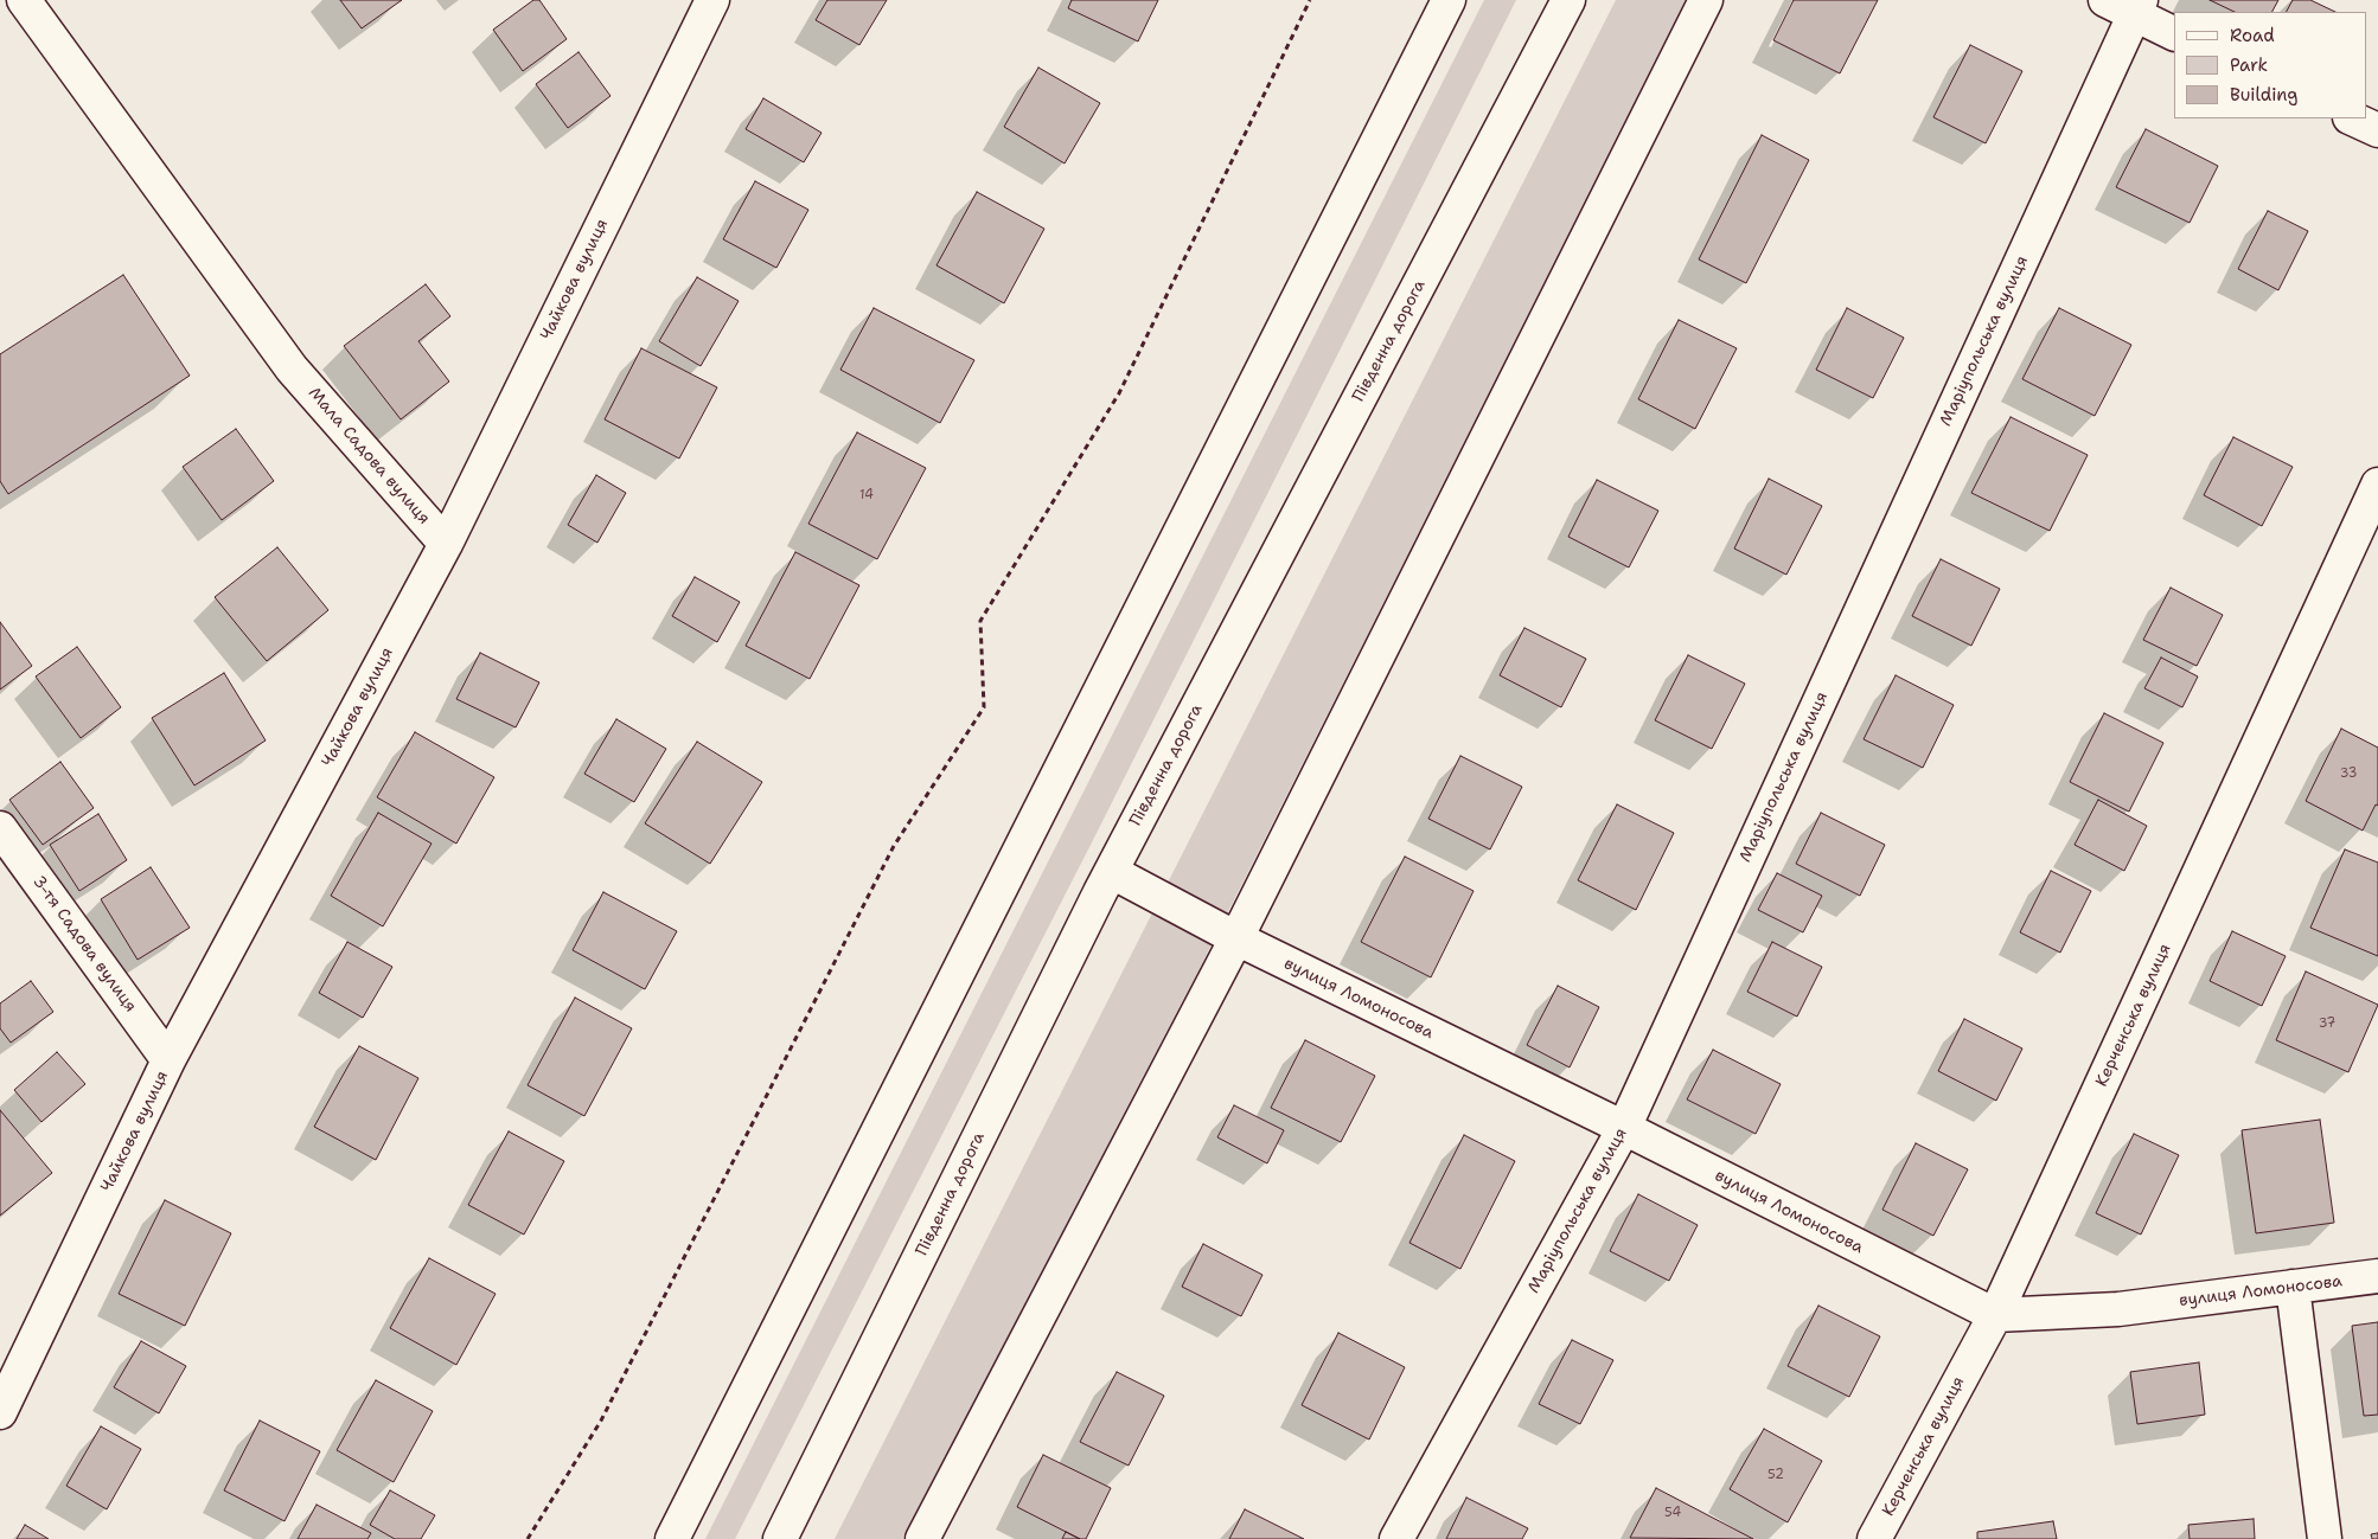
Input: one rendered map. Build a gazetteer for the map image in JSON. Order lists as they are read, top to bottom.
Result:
{
  "streets": {
    "street": [
      "Чайкова вулиця",
      "Південна дорога",
      "Маріупольська вулиця",
      "Мала Садова вулиця",
      "3-тя Садова вулиця",
      "вулиця Ломоносова",
      "Керченська вулиця"
    ]
  },
  "crossings": [
    ["Чайкова вулиця", "Мала Садова вулиця"],
    ["Чайкова вулиця", "3-тя Садова вулиця"],
    ["Південна дорога", "вулиця Ломоносова"],
    ["Маріупольська вулиця", "вулиця Ломоносова"],
    ["вулиця Ломоносова", "Керченська вулиця"]
  ],
  "house_numbers": [
    "14",
    "33",
    "37",
    "52",
    "54"
  ],
  "legend": ["Road", "Park", "Building"]
}
